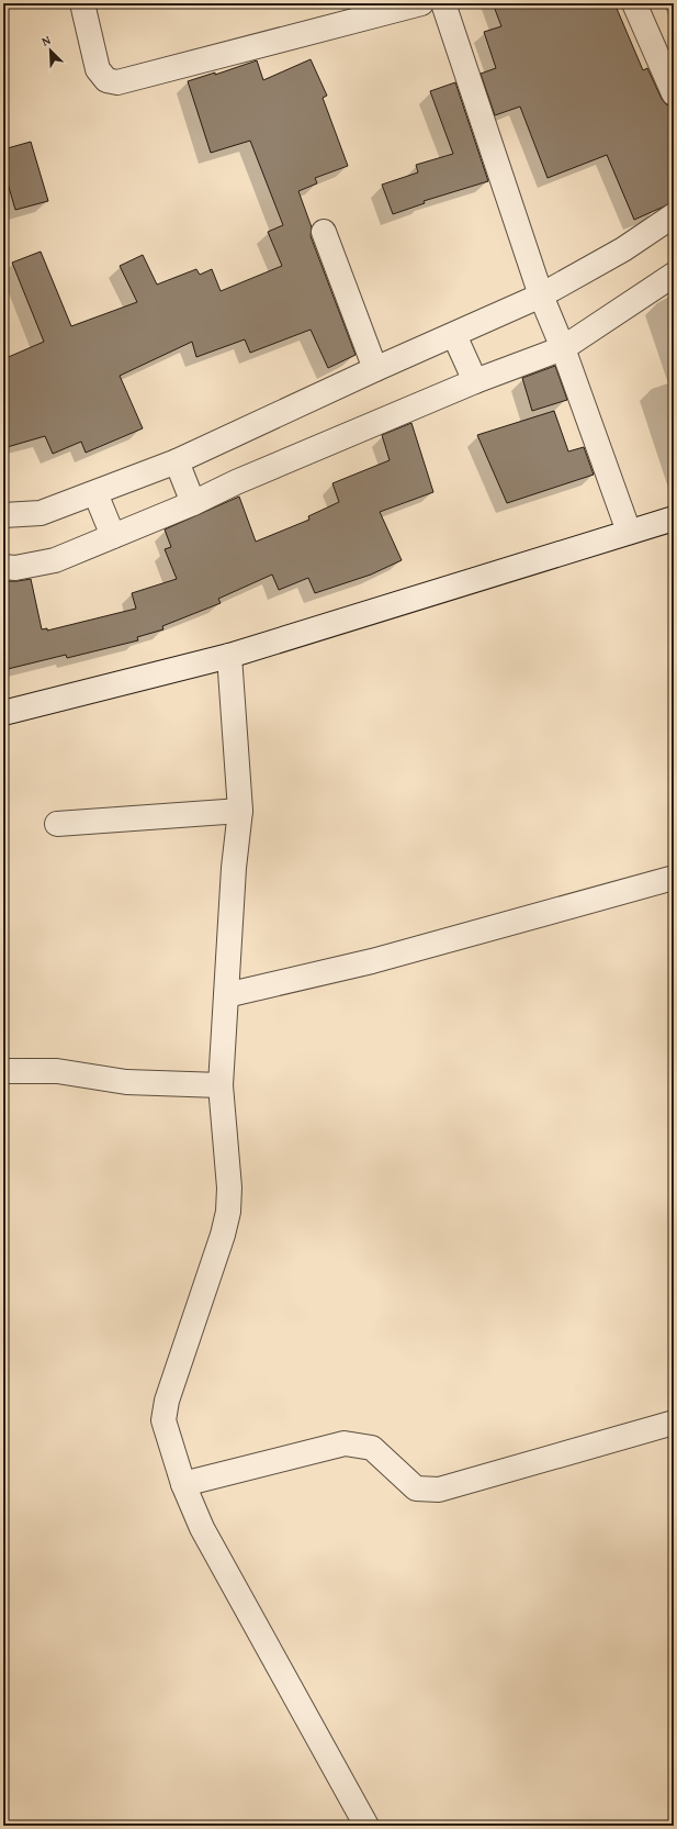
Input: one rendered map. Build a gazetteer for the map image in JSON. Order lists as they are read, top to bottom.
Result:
{
  "north": "top left"
}
